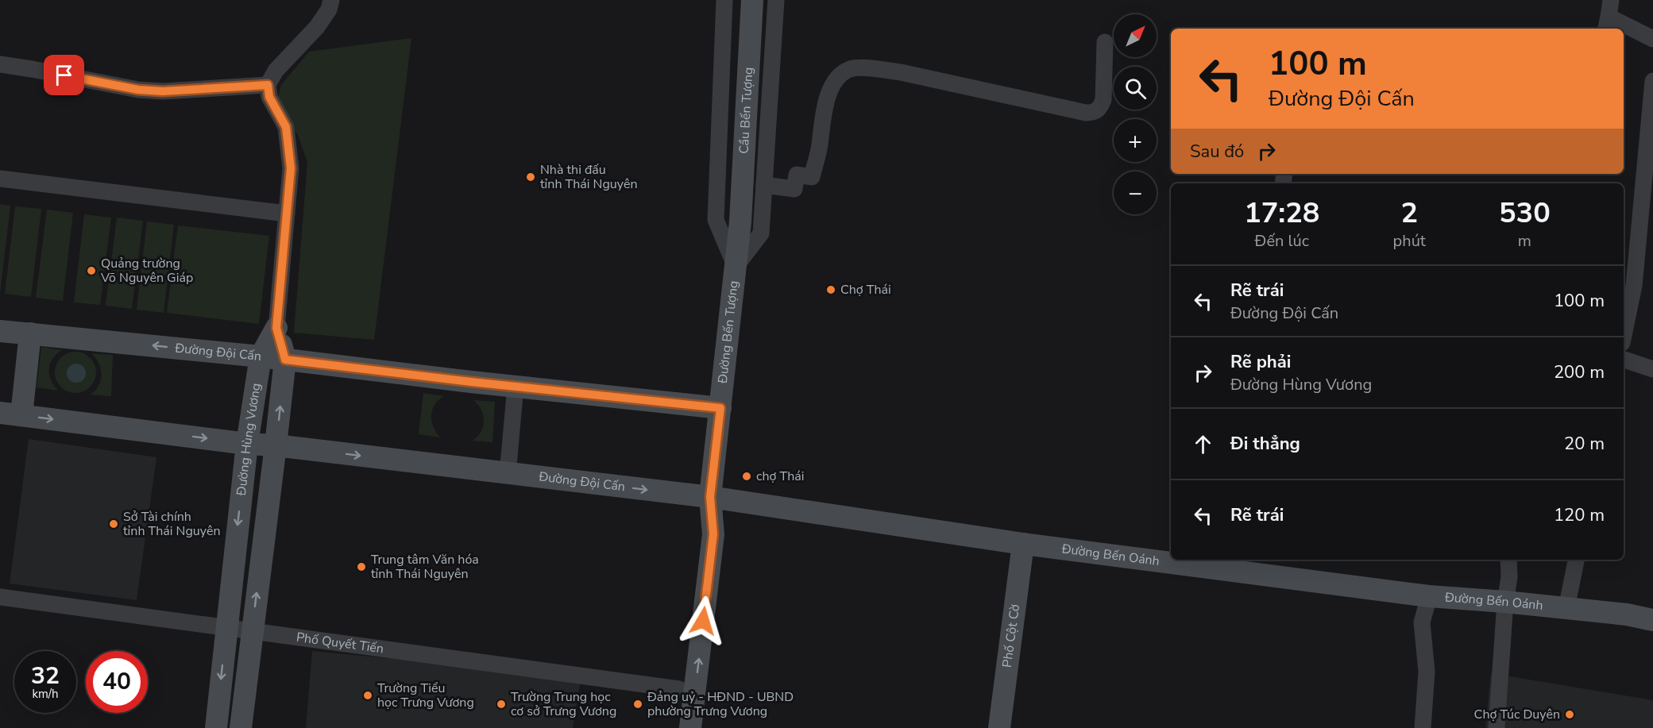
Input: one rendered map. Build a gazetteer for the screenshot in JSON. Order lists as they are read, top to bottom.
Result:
{
  "streets": {
    "main road": [
      "Cầu Bến Tượng",
      "Đường Bến Tượng",
      "Đường Đội Cấn",
      "Đường Hùng Vương",
      "Đường Bến Oánh",
      "Phố Cột Cờ"
    ],
    "street": ["Phố Quyết Tiến"]
  },
  "crossings": [
    ["Cầu Bến Tượng", "Đường Bến Tượng"],
    ["Đường Bến Tượng", "Đường Đội Cấn"],
    ["Đường Bến Tượng", "Đường Bến Oánh"],
    ["Đường Bến Tượng", "Phố Quyết Tiến"],
    ["Đường Đội Cấn", "Đường Hùng Vương"],
    ["Đường Đội Cấn", "Đường Bến Oánh"],
    ["Đường Hùng Vương", "Phố Quyết Tiến"],
    ["Đường Bến Oánh", "Phố Cột Cờ"]
  ],
  "places": [
    "Nhà thi đấu tỉnh Thái Nguyên",
    "Quảng trường Võ Nguyên Giáp",
    "Chợ Thái",
    "chợ Thái",
    "Sở Tài chính tỉnh Thái Nguyên",
    "Trung tâm Văn hóa tỉnh Thái Nguyên",
    "Trường Tiểu học Trưng Vương",
    "Trường Trung học cơ sở Trưng Vương",
    "Đảng uỷ - HĐND - UBND phường Trưng Vương",
    "Chợ Túc Duyên"
  ],
  "north": "top right",
  "page": {
    "map_buttons": ["+", "−"],
    "turn": ["100 m", "Đường Đội Cấn"],
    "then": "Sau đó",
    "eta": [
      "17:28",
      "Đến lúc",
      "2",
      "phút",
      "530",
      "m"
    ],
    "list": [
      {
        "name": "Rẽ trái",
        "note": "Đường Đội Cấn",
        "value": "100 m"
      },
      {
        "name": "Rẽ phải",
        "note": "Đường Hùng Vương",
        "value": "200 m"
      },
      {
        "name": "Đi thẳng",
        "value": "20 m"
      },
      {
        "name": "Rẽ trái",
        "value": "120 m"
      }
    ],
    "speed": "32 km/h",
    "limit": "40"
  }
}
